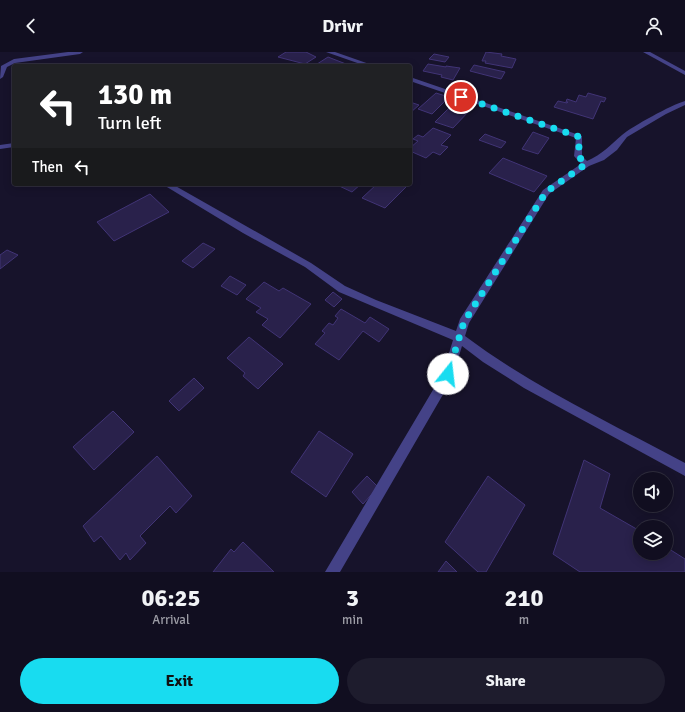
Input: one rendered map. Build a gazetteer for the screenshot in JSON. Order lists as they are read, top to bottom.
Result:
{
  "page": {
    "header": "Drivr",
    "turn": ["130 m", "Turn left"],
    "then": "Then",
    "eta": [
      "06:25",
      "Arrival",
      "3",
      "min",
      "210",
      "m"
    ],
    "buttons": ["Exit", "Share"]
  }
}
